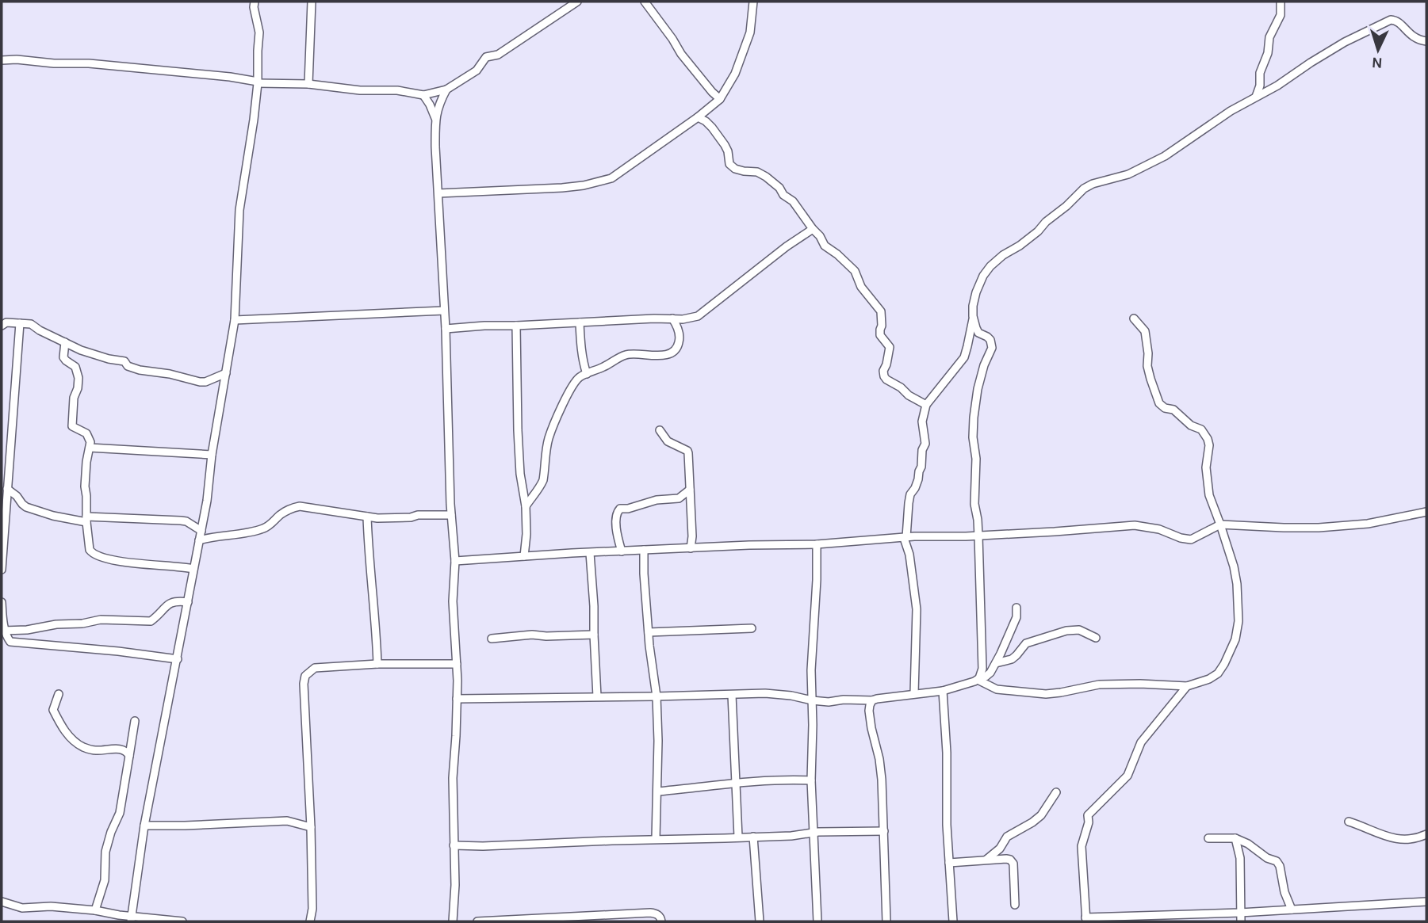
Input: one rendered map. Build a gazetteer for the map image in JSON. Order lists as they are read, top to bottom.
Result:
{
  "north": "bottom"
}
